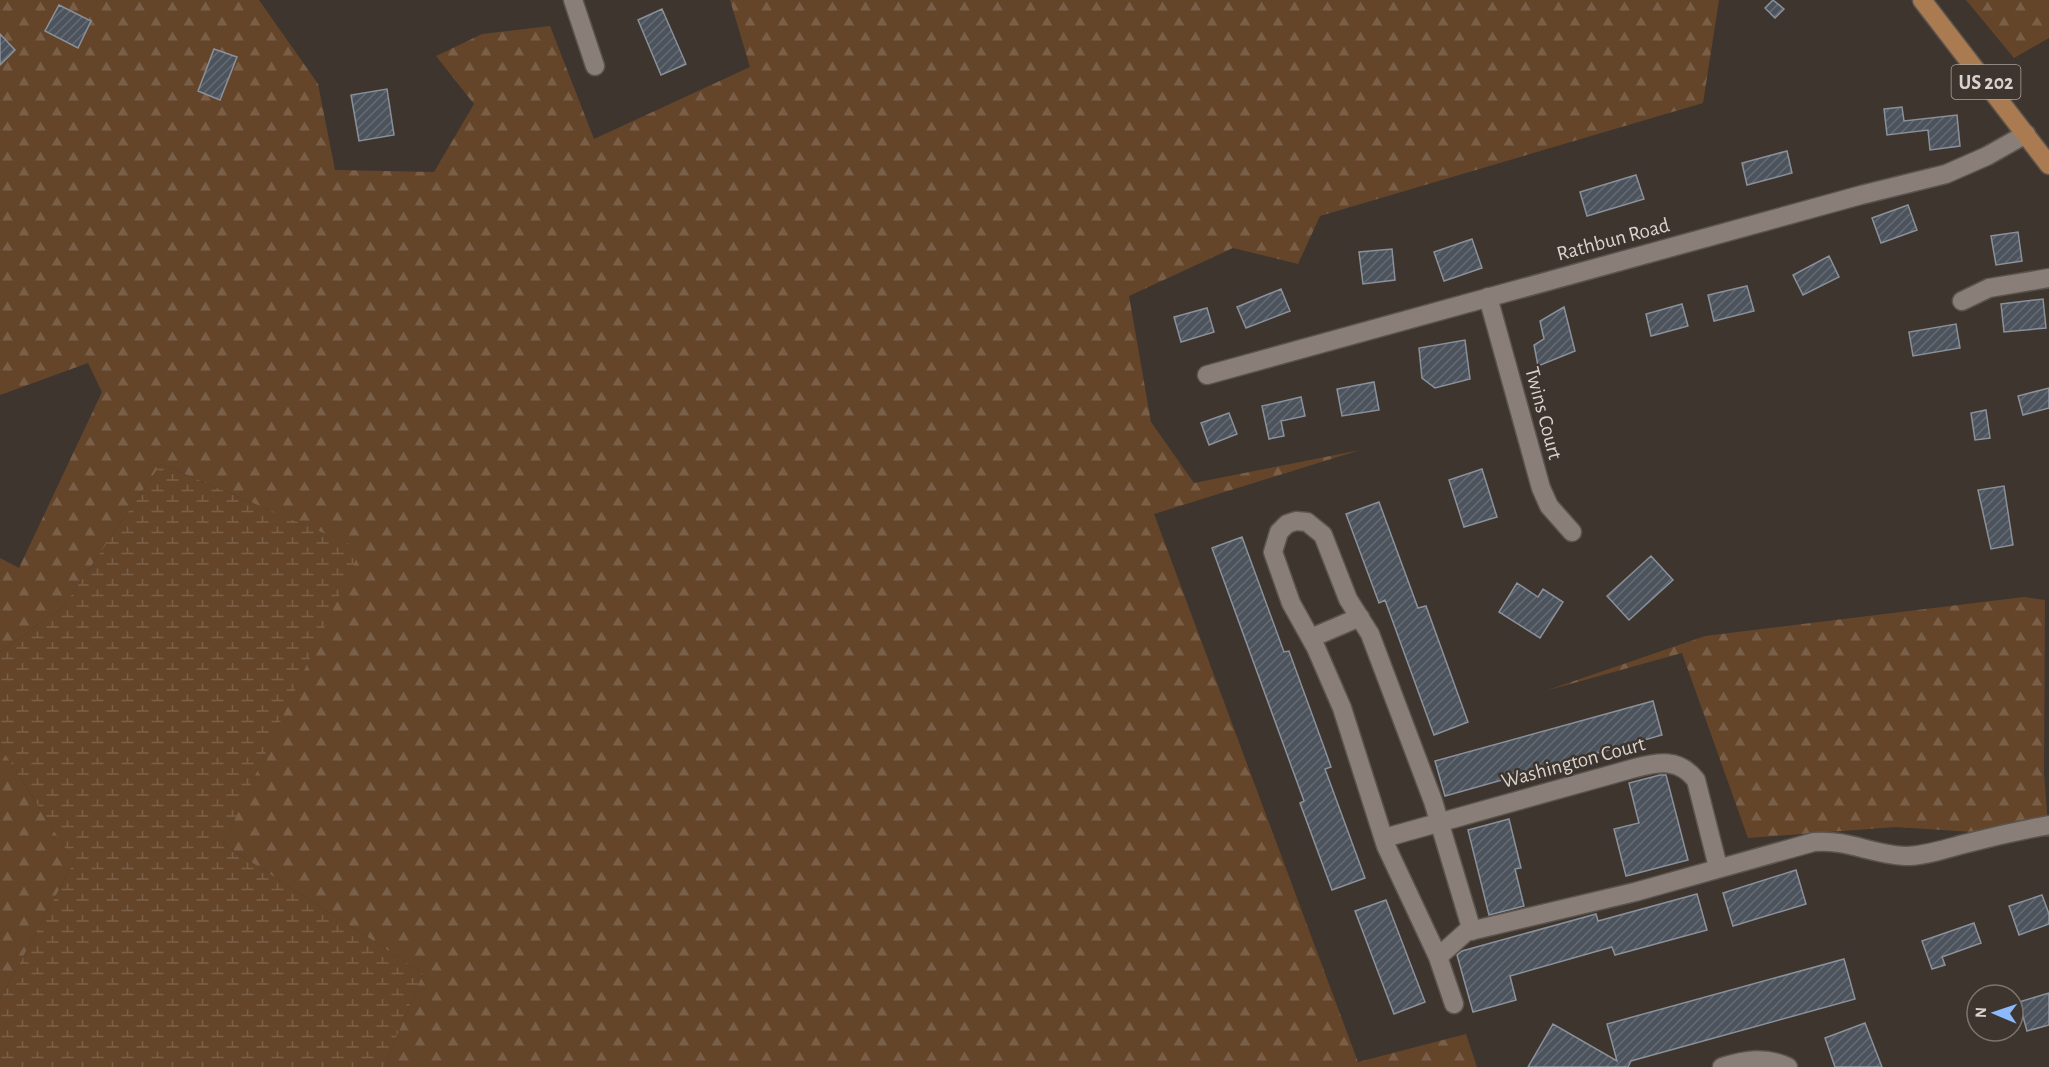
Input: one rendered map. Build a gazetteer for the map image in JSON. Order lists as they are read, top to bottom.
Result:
{
  "streets": {
    "main road": ["US 202"],
    "street": ["Rathbun Road", "Twins Court", "Washington Court"]
  },
  "crossings": [
    ["US 202", "Rathbun Road"],
    ["Rathbun Road", "Twins Court"]
  ],
  "north": "left"
}
